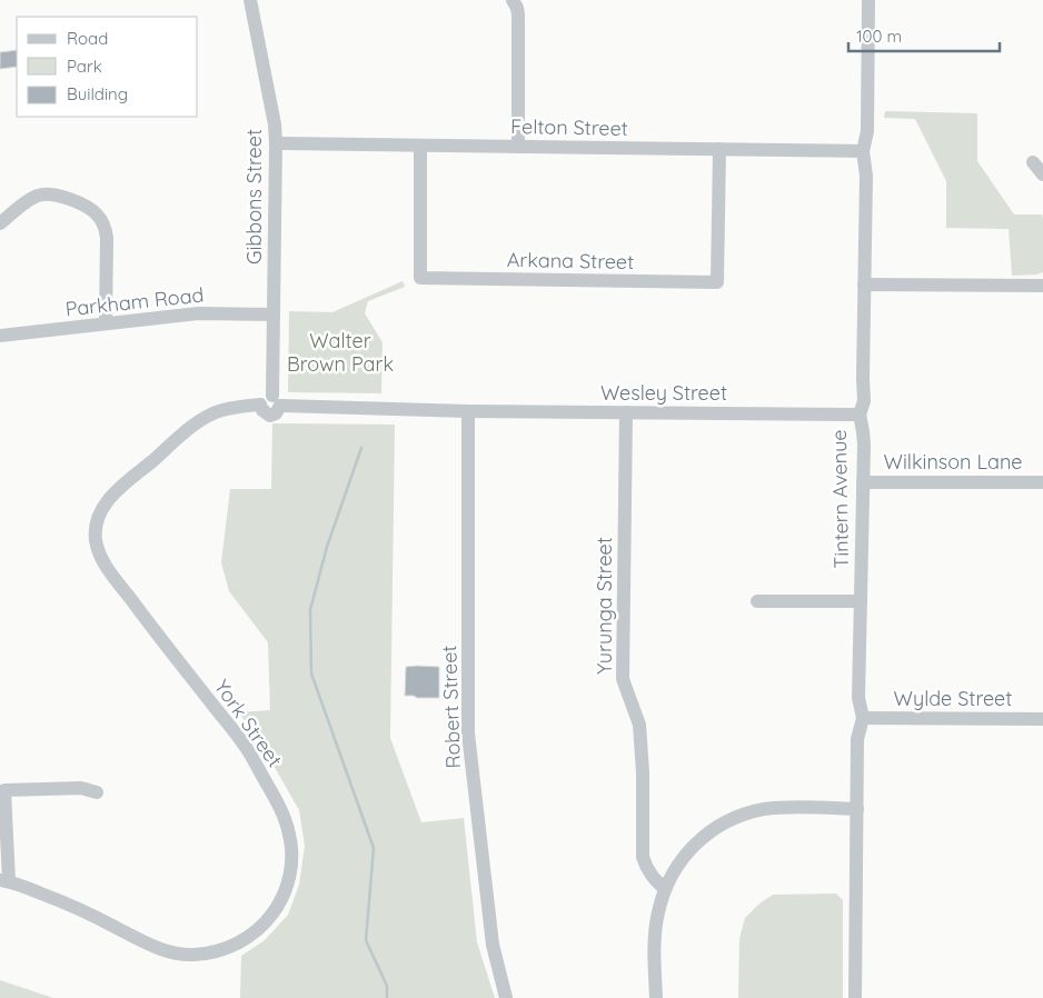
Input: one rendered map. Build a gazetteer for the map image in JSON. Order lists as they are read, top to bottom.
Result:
{
  "streets": {
    "street": [
      "Felton Street",
      "Gibbons Street",
      "Arkana Street",
      "Parkham Road",
      "Wesley Street",
      "Wilkinson Lane",
      "Tintern Avenue",
      "Yurunga Street",
      "Wylde Street",
      "Robert Street",
      "York Street"
    ]
  },
  "crossings": [
    ["Felton Street", "Gibbons Street"],
    ["Felton Street", "Arkana Street"],
    ["Felton Street", "Tintern Avenue"],
    ["Gibbons Street", "Parkham Road"],
    ["Gibbons Street", "York Street"],
    ["Wesley Street", "Tintern Avenue"],
    ["Wesley Street", "Yurunga Street"],
    ["Wesley Street", "Robert Street"],
    ["Wesley Street", "York Street"],
    ["Wilkinson Lane", "Tintern Avenue"],
    ["Tintern Avenue", "Wylde Street"],
    ["Robert Street", "York Street"]
  ],
  "parks": ["Walter Brown Park"],
  "legend": ["Road", "Park", "Building"],
  "scale_bar": "100 m"
}
